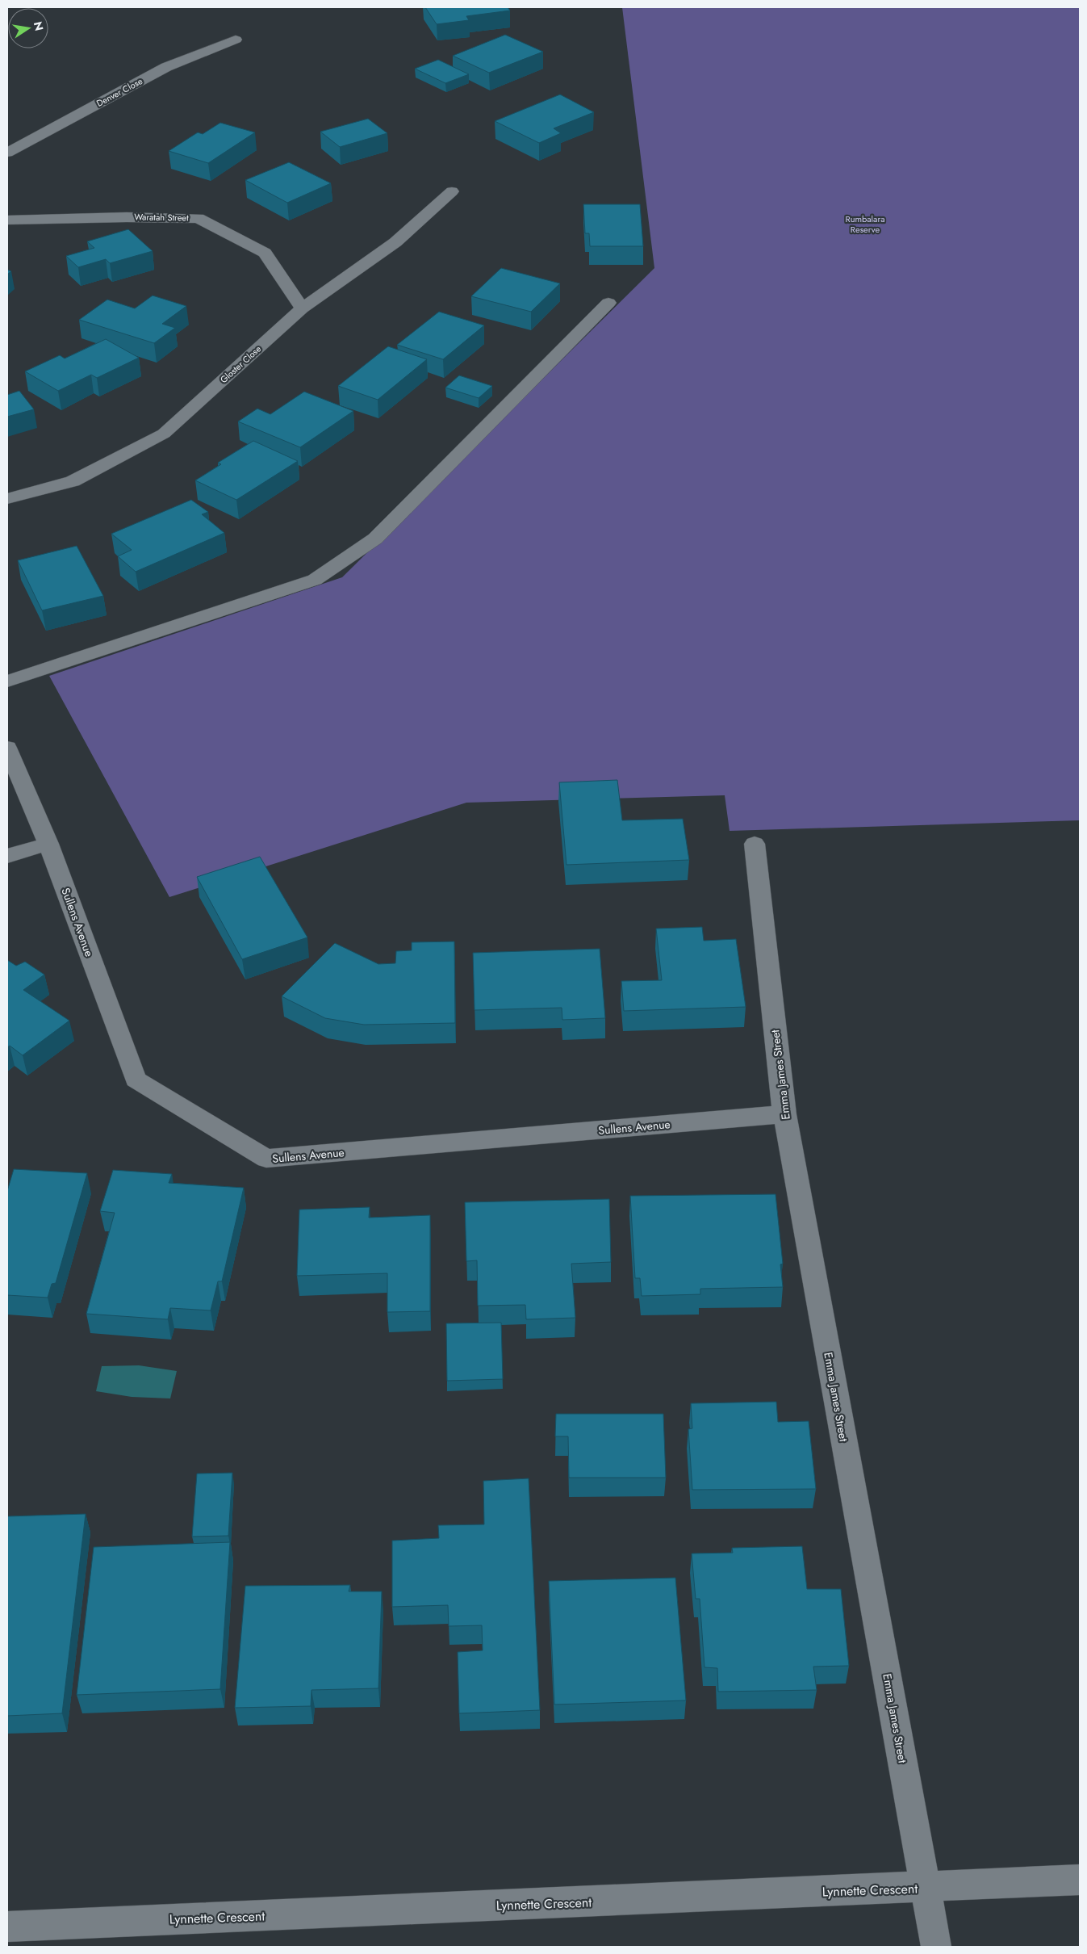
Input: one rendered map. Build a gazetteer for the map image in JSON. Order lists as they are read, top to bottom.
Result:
{
  "streets": {
    "street": [
      "Denver Close",
      "Waratah Street",
      "Gloster Close",
      "Sullens Avenue",
      "Emma James Street",
      "Lynnette Crescent"
    ]
  },
  "crossings": [
    ["Waratah Street", "Gloster Close"],
    ["Sullens Avenue", "Emma James Street"],
    ["Emma James Street", "Lynnette Crescent"]
  ],
  "parks": ["Rumbalara Reserve"],
  "north": "right"
}
